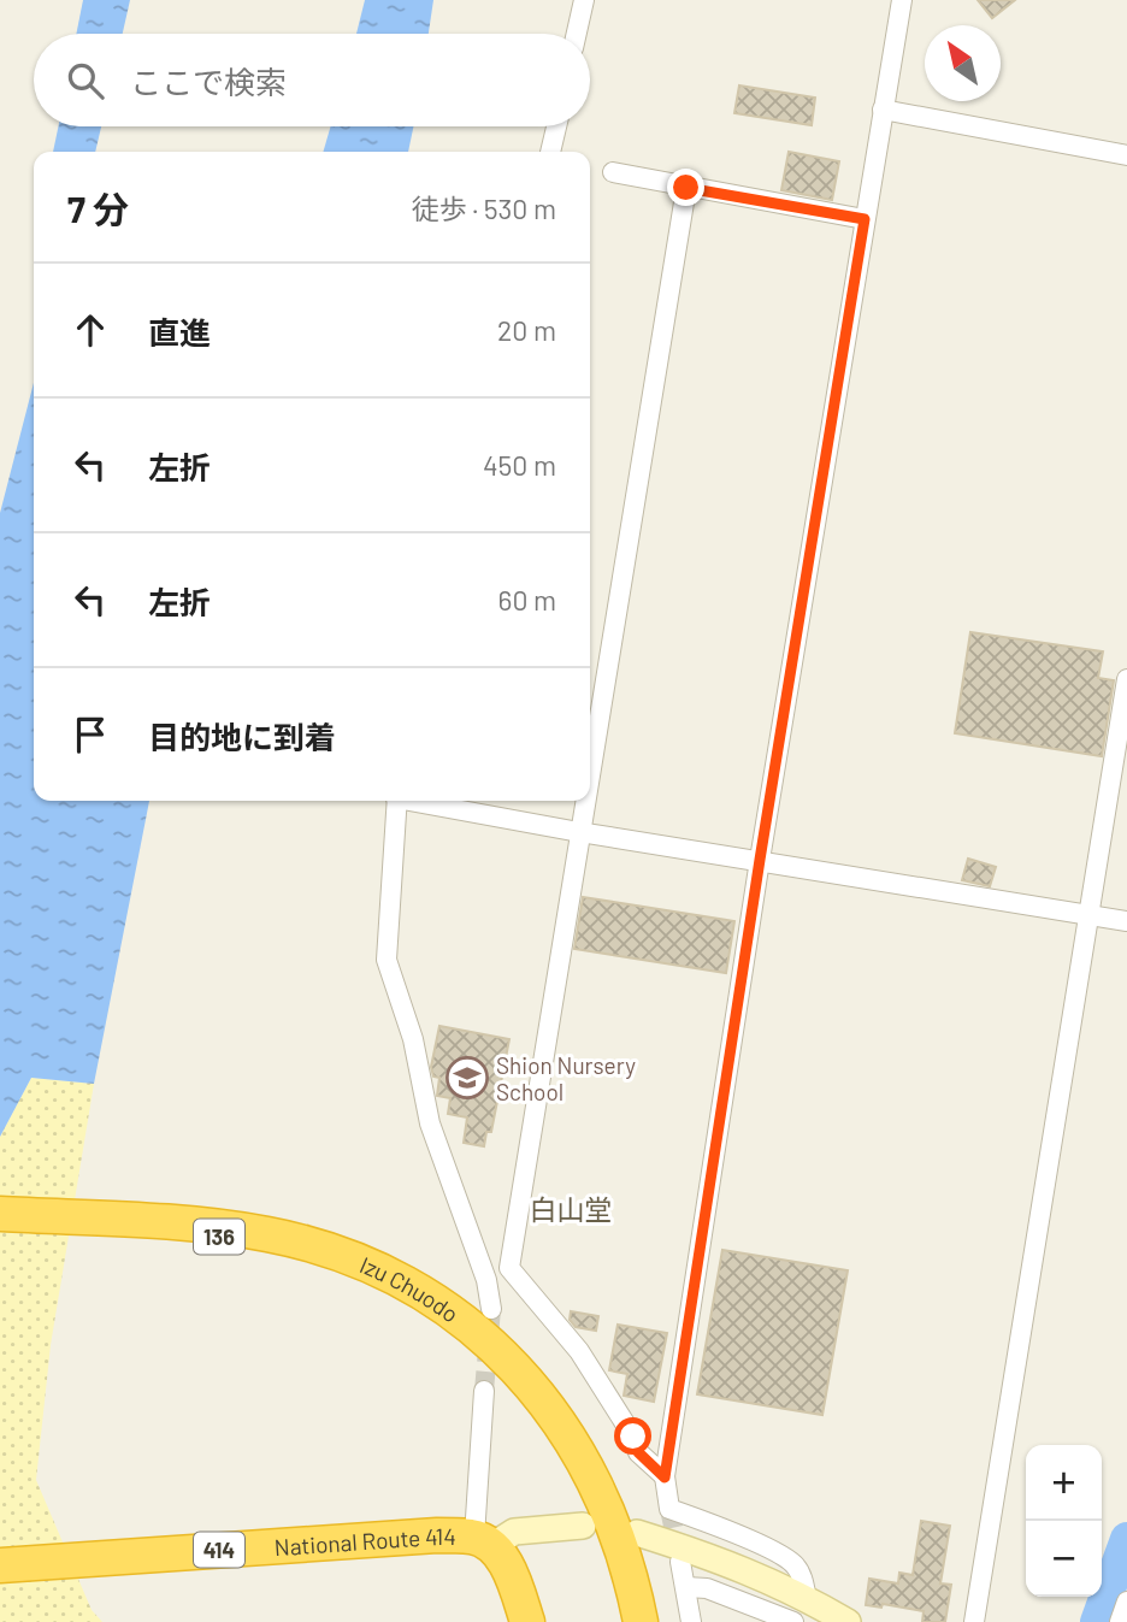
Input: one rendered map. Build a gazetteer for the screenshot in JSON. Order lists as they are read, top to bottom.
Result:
{
  "streets": {
    "highway": [
      "136",
      "Izu Chuodo",
      "National Route 414",
      "414"
    ]
  },
  "districts": ["白山堂"],
  "places": {
    "school or university": ["Shion Nursery School"]
  },
  "north": "top left",
  "page": {
    "search": "ここで検索",
    "heading": ["7 分", "徒歩 · 530 m"],
    "list": [
      ["直進", "20 m"],
      ["左折", "450 m"],
      ["左折", "60 m"],
      "目的地に到着"
    ],
    "map_buttons": ["+", "−"]
  }
}
